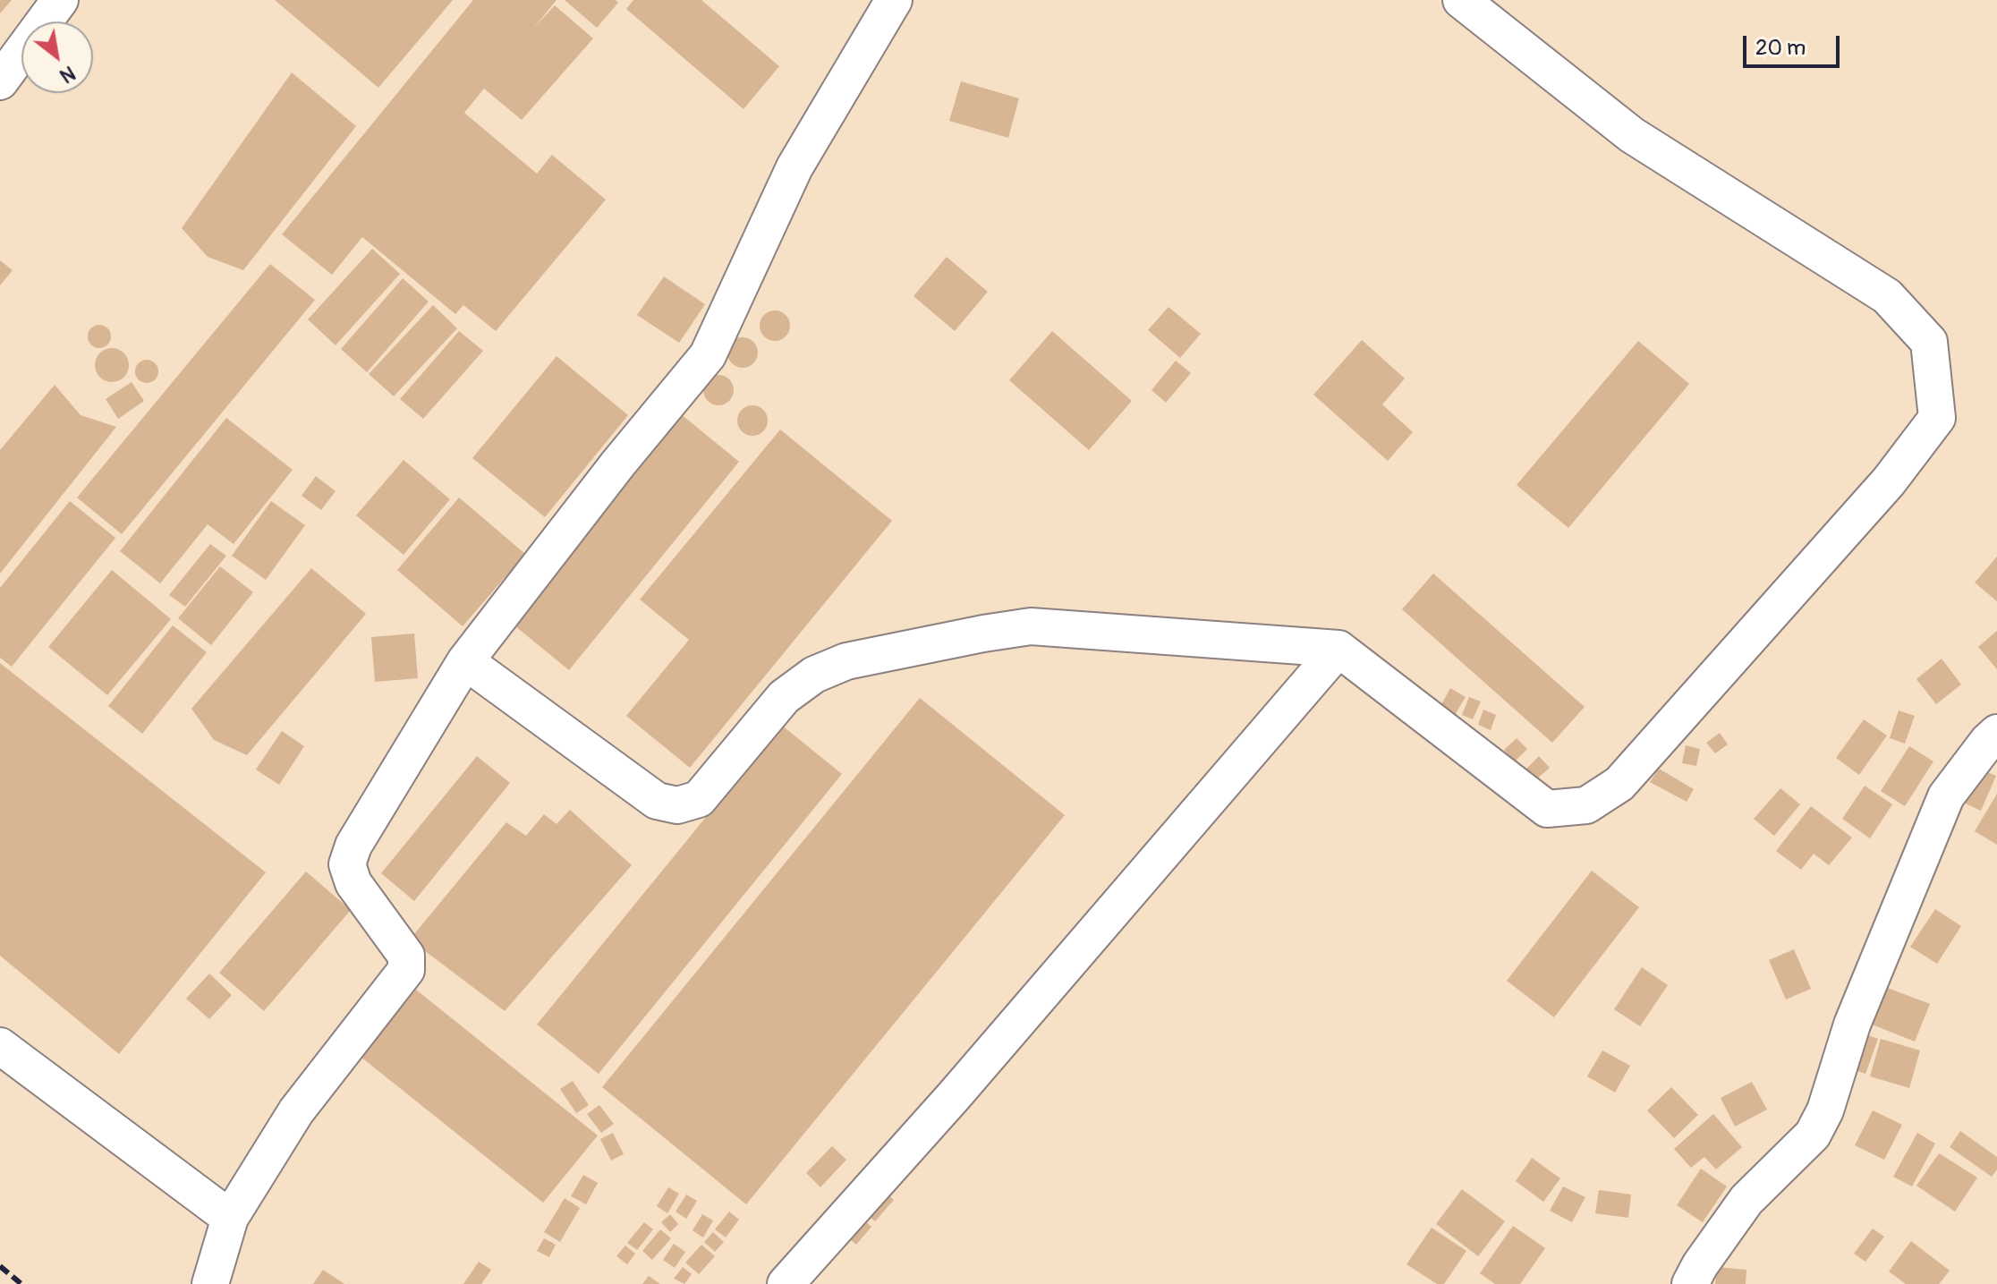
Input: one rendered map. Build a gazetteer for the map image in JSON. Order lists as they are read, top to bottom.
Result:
{
  "scale_bar": "20 m",
  "north": "bottom right"
}
